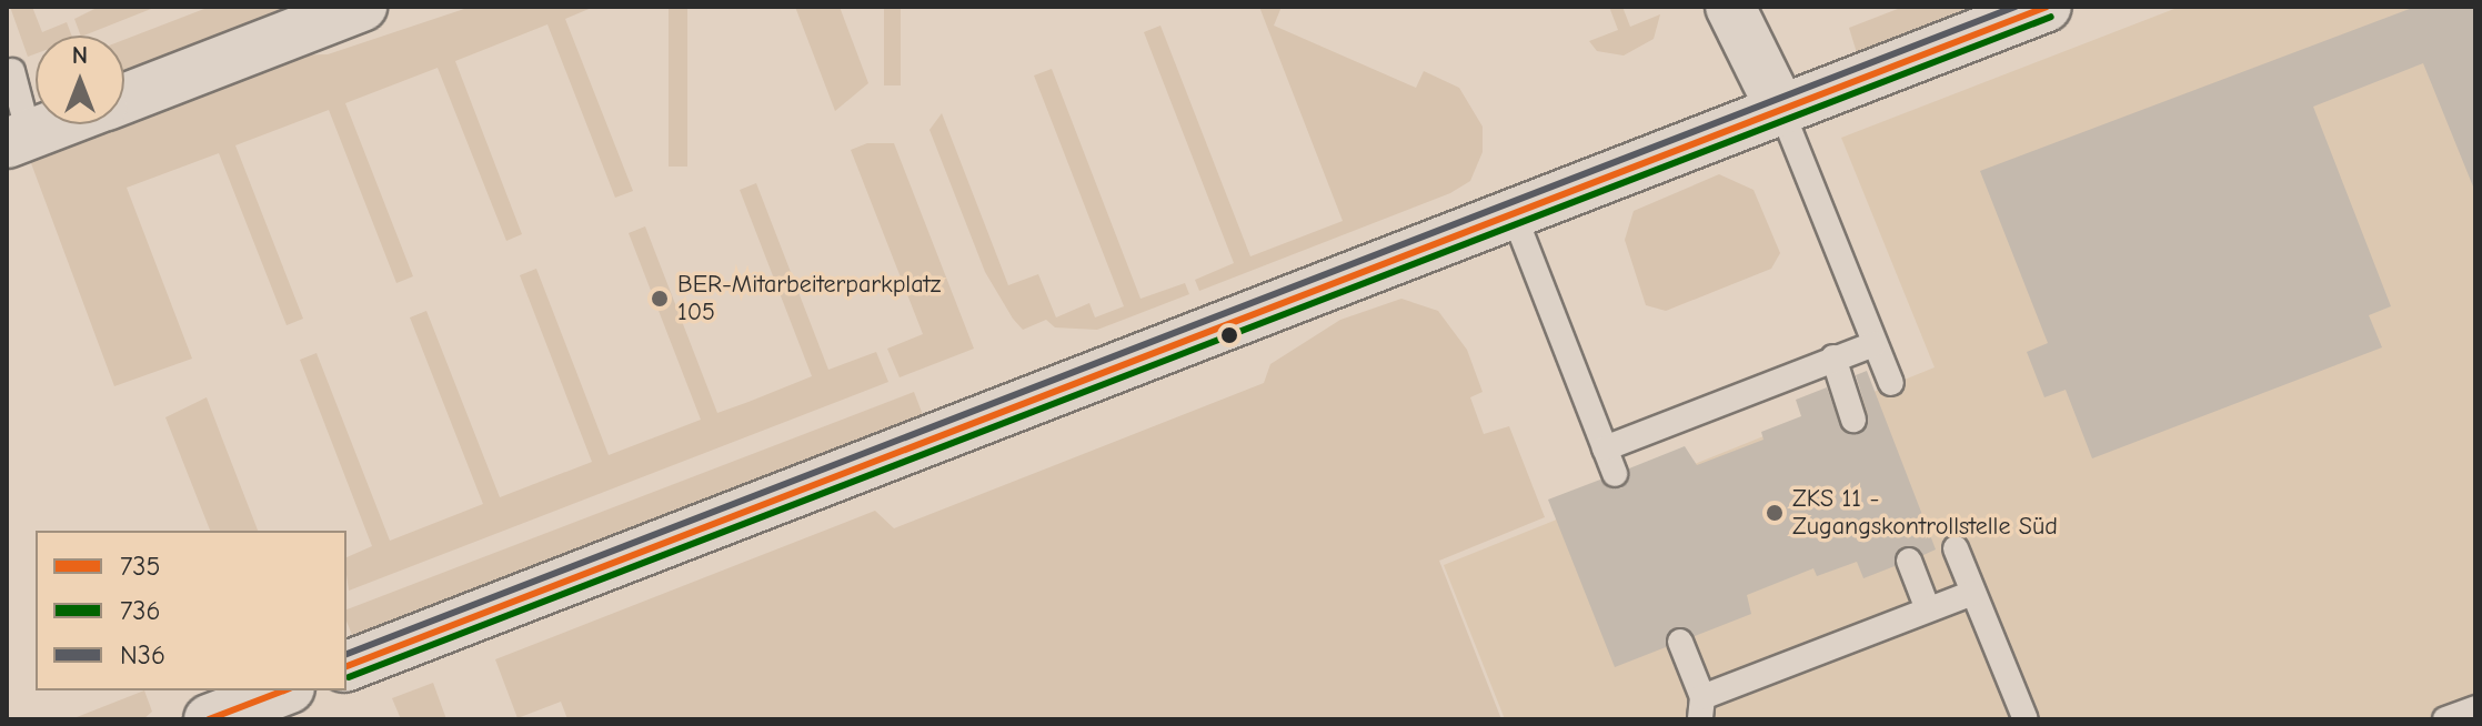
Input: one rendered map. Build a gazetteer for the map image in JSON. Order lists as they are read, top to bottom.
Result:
{
  "places": ["BER-Mitarbeiterparkplatz 105", "ZKS 11 - Zugangskontrollstelle Süd"],
  "lines": ["transit line 735", "transit line N36", "transit line 736"],
  "legend": ["735", "736", "N36"],
  "north": "top"
}
